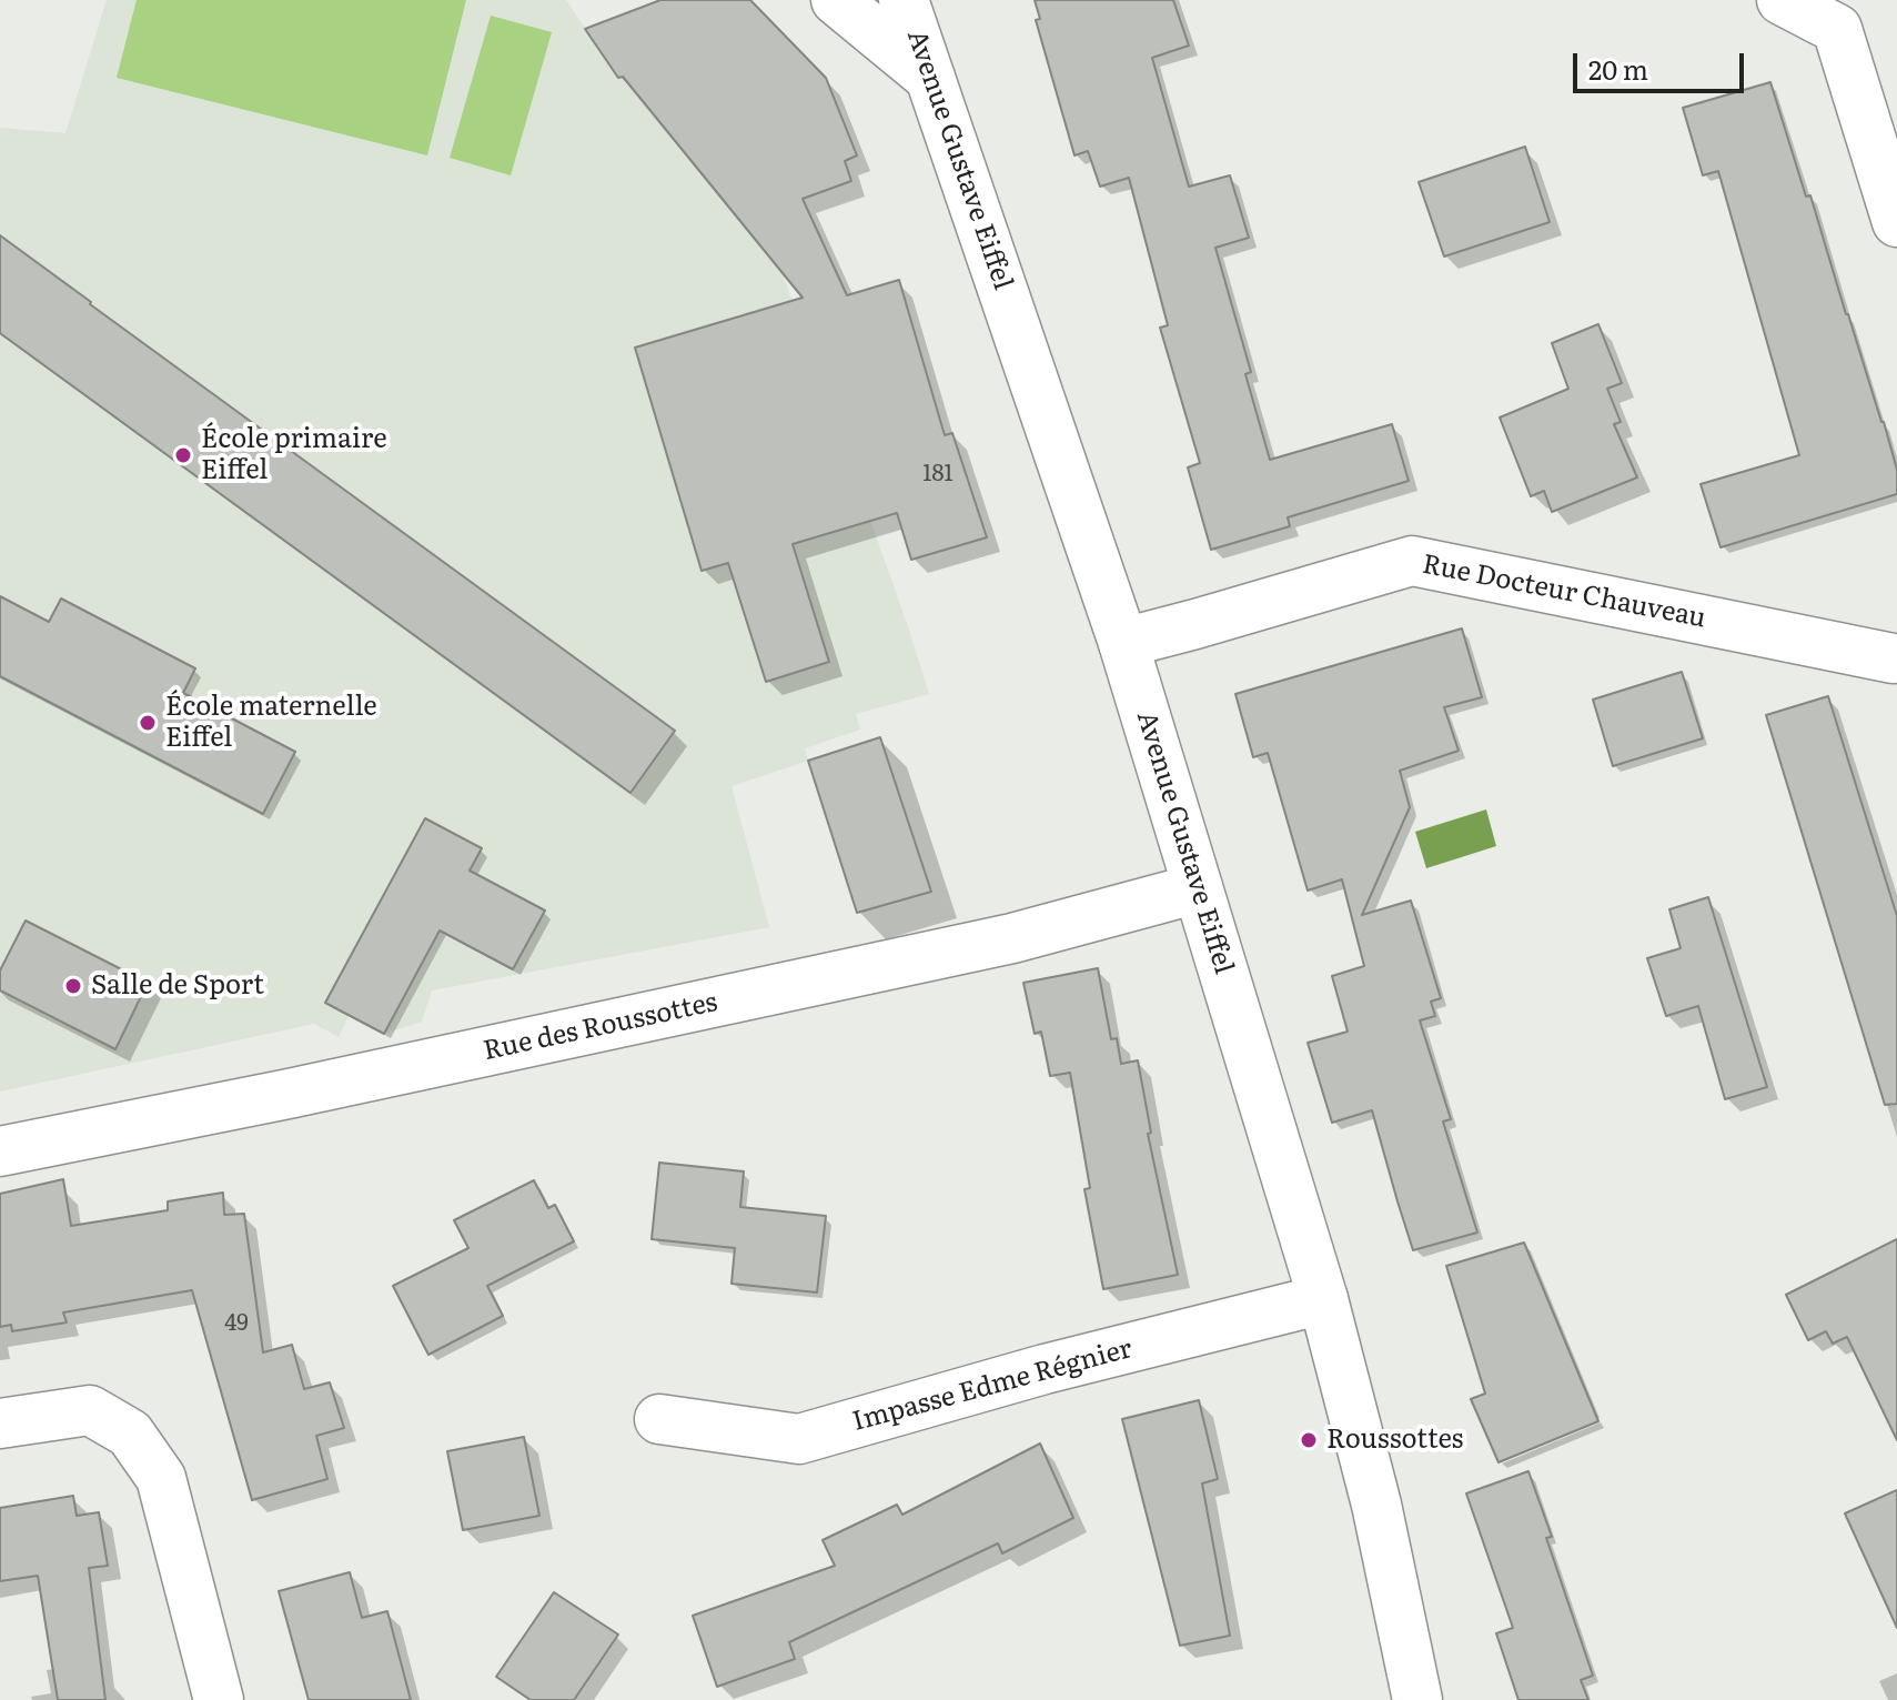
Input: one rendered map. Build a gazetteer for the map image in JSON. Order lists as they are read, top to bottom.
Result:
{
  "streets": {
    "street": [
      "Avenue Gustave Eiffel",
      "Rue Docteur Chauveau",
      "Rue des Roussottes",
      "Impasse Edme Régnier"
    ]
  },
  "crossings": [
    ["Avenue Gustave Eiffel", "Rue Docteur Chauveau"],
    ["Avenue Gustave Eiffel", "Rue des Roussottes"],
    ["Avenue Gustave Eiffel", "Impasse Edme Régnier"]
  ],
  "places": [
    "École primaire Eiffel",
    "École maternelle Eiffel",
    "Salle de Sport",
    "Roussottes"
  ],
  "house_numbers": ["181", "49"],
  "scale_bar": "20 m"
}
